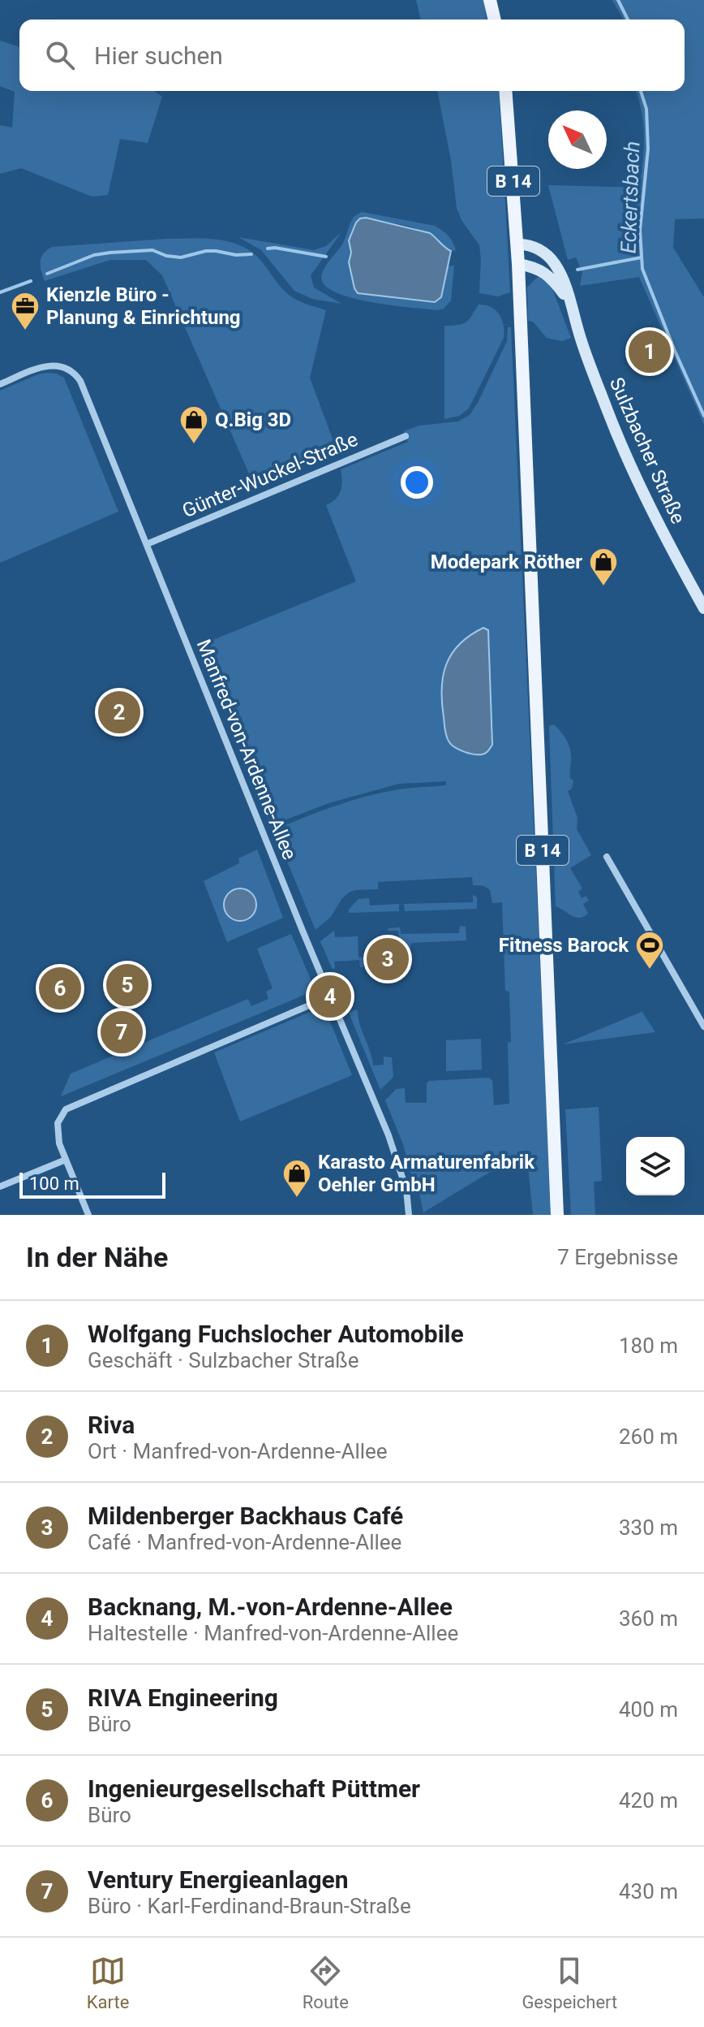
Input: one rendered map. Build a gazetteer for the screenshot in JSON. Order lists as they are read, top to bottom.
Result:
{
  "streets": {
    "main road": ["B 14"],
    "street": ["Sulzbacher Straße", "Günter-Wuckel-Straße", "Manfred-von-Ardenne-Allee"]
  },
  "crossings": [
    ["B 14", "Sulzbacher Straße"],
    ["Günter-Wuckel-Straße", "Manfred-von-Ardenne-Allee"]
  ],
  "water": ["Eckertsbach"],
  "places": {
    "office": ["Kienzle Büro - Planung & Einrichtung"],
    "shop": ["Q.Big 3D", "Modepark Röther", "Karasto Armaturenfabrik Oehler GmbH"],
    "sports": ["Fitness Barock"]
  },
  "scale_bar": "100 m",
  "north": "top left",
  "page": {
    "search": "Hier suchen",
    "pins": [
      "1",
      "2",
      "3",
      "5",
      "6",
      "4",
      "7"
    ],
    "scale": "100 m",
    "heading": ["In der Nähe", "7 Ergebnisse"],
    "list": [
      {
        "mark": "1",
        "name": "Wolfgang Fuchslocher Automobile",
        "note": "Geschäft · Sulzbacher Straße",
        "value": "180 m"
      },
      {
        "mark": "2",
        "name": "Riva",
        "note": "Ort · Manfred-von-Ardenne-Allee",
        "value": "260 m"
      },
      {
        "mark": "3",
        "name": "Mildenberger Backhaus Café",
        "note": "Café · Manfred-von-Ardenne-Allee",
        "value": "330 m"
      },
      {
        "mark": "4",
        "name": "Backnang, M.-von-Ardenne-Allee",
        "note": "Haltestelle · Manfred-von-Ardenne-Allee",
        "value": "360 m"
      },
      {
        "mark": "5",
        "name": "RIVA Engineering",
        "note": "Büro",
        "value": "400 m"
      },
      {
        "mark": "6",
        "name": "Ingenieurgesellschaft Püttmer",
        "note": "Büro",
        "value": "420 m"
      },
      {
        "mark": "7",
        "name": "Ventury Energieanlagen",
        "note": "Büro · Karl-Ferdinand-Braun-Straße",
        "value": "430 m"
      }
    ],
    "nav": ["Karte", "Route", "Gespeichert"]
  }
}
